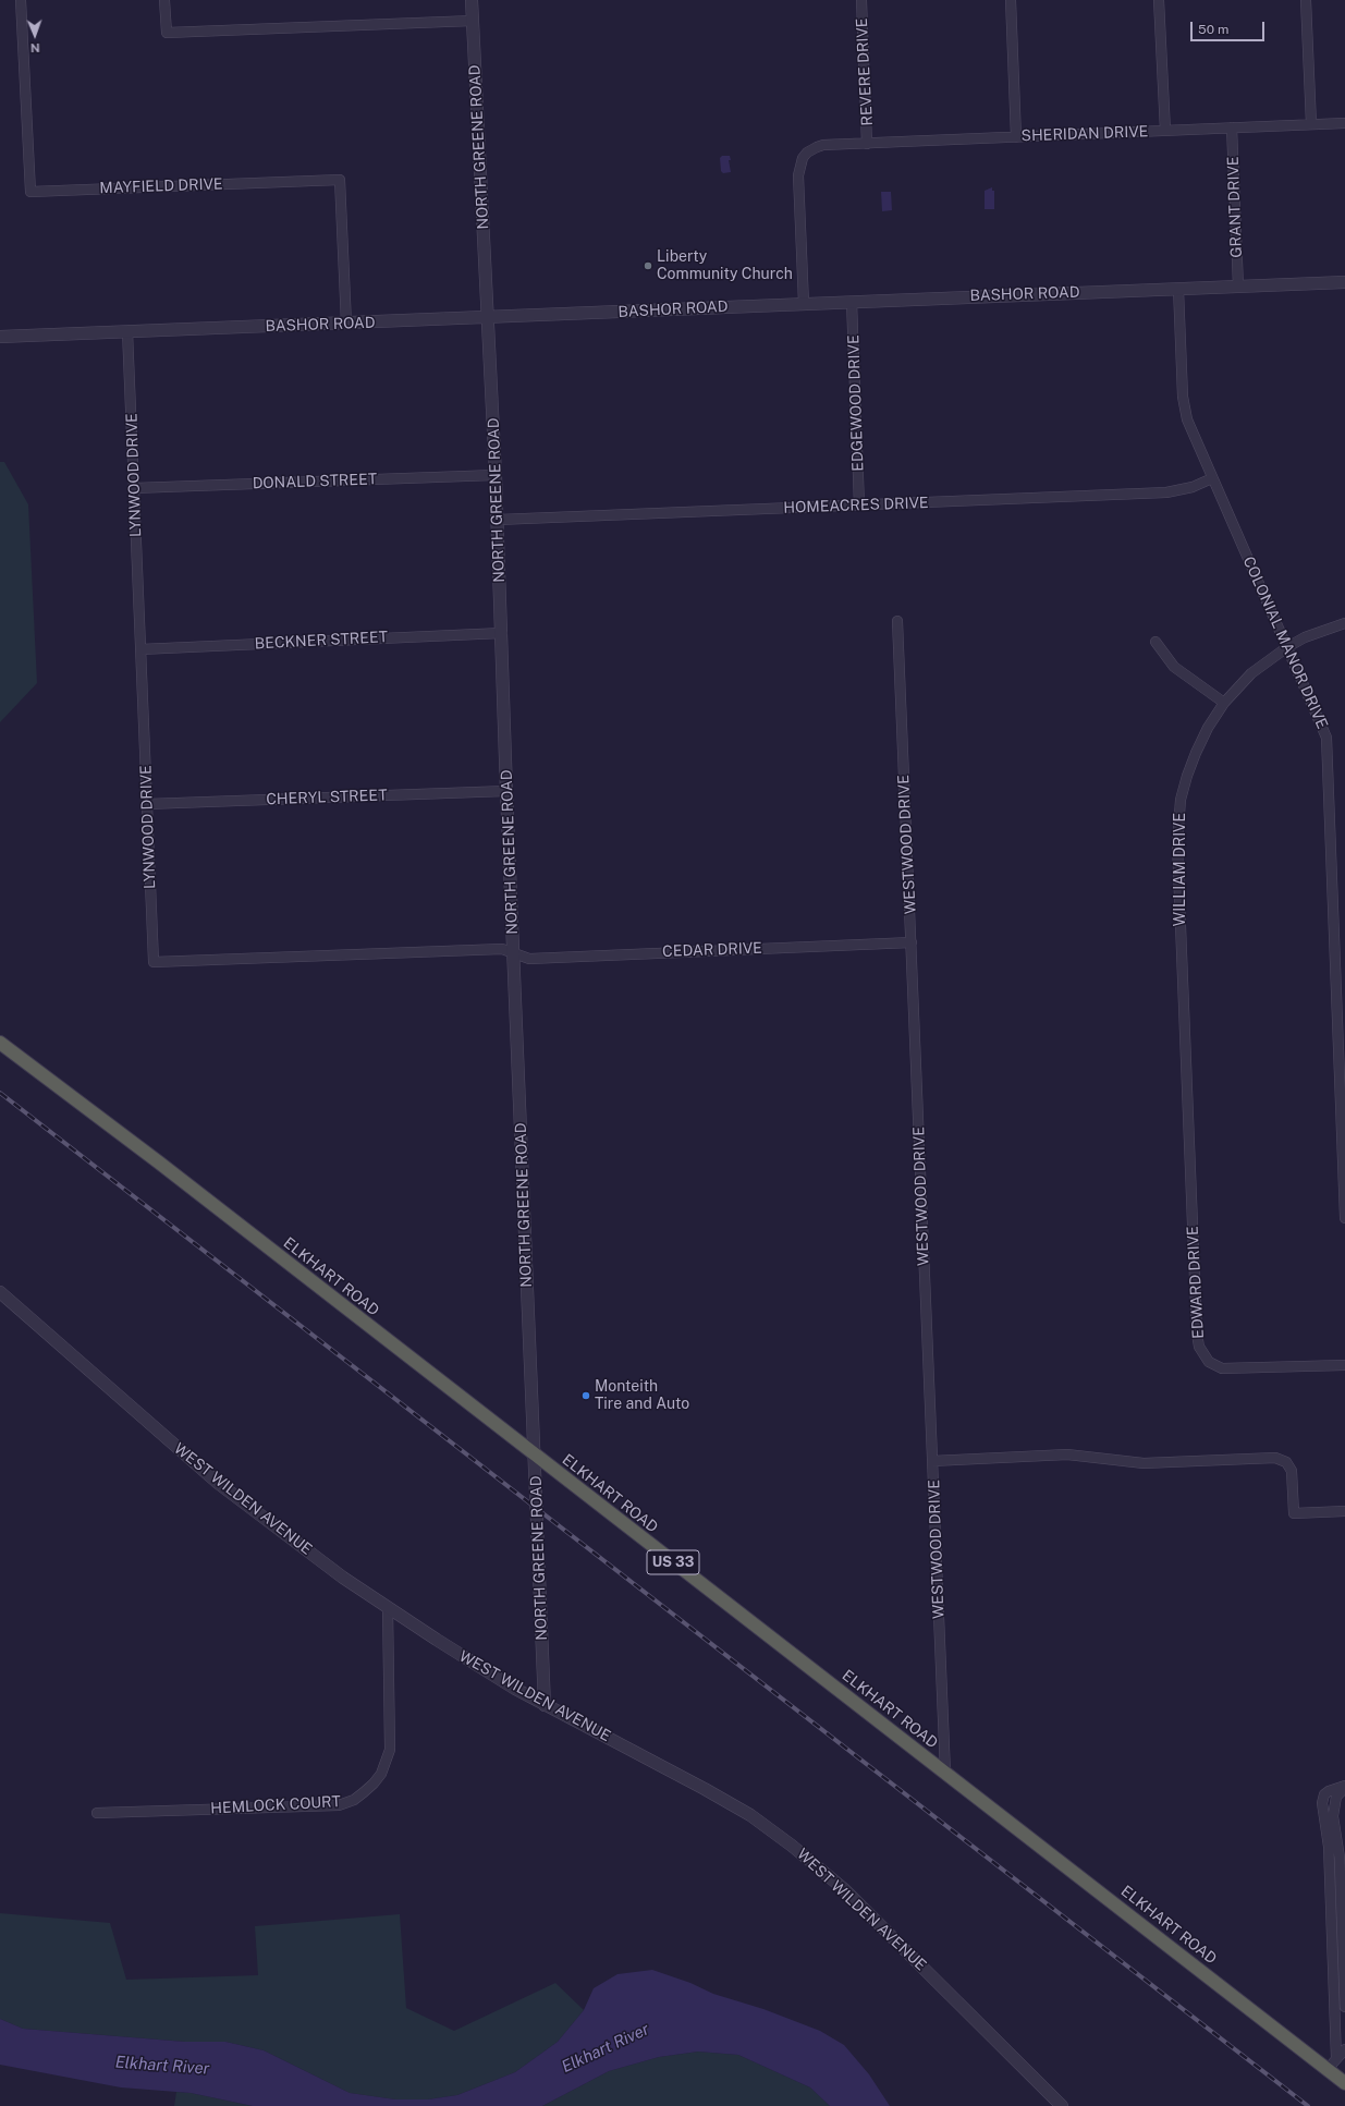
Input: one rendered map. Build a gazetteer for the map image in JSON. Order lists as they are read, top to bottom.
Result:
{
  "streets": {
    "highway": ["ELKHART ROAD", "US 33"],
    "street": [
      "REVERE DRIVE",
      "SHERIDAN DRIVE",
      "NORTH GREENE ROAD",
      "MAYFIELD DRIVE",
      "GRANT DRIVE",
      "BASHOR ROAD",
      "EDGEWOOD DRIVE",
      "LYNWOOD DRIVE",
      "DONALD STREET",
      "HOMEACRES DRIVE",
      "BECKNER STREET",
      "COLONIAL MANOR DRIVE",
      "CHERYL STREET",
      "WESTWOOD DRIVE",
      "WILLIAM DRIVE",
      "CEDAR DRIVE",
      "EDWARD DRIVE",
      "WEST WILDEN AVENUE",
      "HEMLOCK COURT"
    ]
  },
  "crossings": [
    ["REVERE DRIVE", "SHERIDAN DRIVE"],
    ["SHERIDAN DRIVE", "GRANT DRIVE"],
    ["SHERIDAN DRIVE", "BASHOR ROAD"],
    ["NORTH GREENE ROAD", "BASHOR ROAD"],
    ["NORTH GREENE ROAD", "LYNWOOD DRIVE"],
    ["NORTH GREENE ROAD", "DONALD STREET"],
    ["NORTH GREENE ROAD", "HOMEACRES DRIVE"],
    ["NORTH GREENE ROAD", "BECKNER STREET"],
    ["NORTH GREENE ROAD", "CHERYL STREET"],
    ["NORTH GREENE ROAD", "CEDAR DRIVE"],
    ["NORTH GREENE ROAD", "ELKHART ROAD"],
    ["NORTH GREENE ROAD", "WEST WILDEN AVENUE"],
    ["MAYFIELD DRIVE", "BASHOR ROAD"],
    ["GRANT DRIVE", "BASHOR ROAD"],
    ["BASHOR ROAD", "EDGEWOOD DRIVE"],
    ["BASHOR ROAD", "LYNWOOD DRIVE"],
    ["BASHOR ROAD", "COLONIAL MANOR DRIVE"],
    ["EDGEWOOD DRIVE", "HOMEACRES DRIVE"],
    ["LYNWOOD DRIVE", "DONALD STREET"],
    ["LYNWOOD DRIVE", "BECKNER STREET"],
    ["LYNWOOD DRIVE", "CHERYL STREET"],
    ["LYNWOOD DRIVE", "CEDAR DRIVE"],
    ["HOMEACRES DRIVE", "COLONIAL MANOR DRIVE"],
    ["COLONIAL MANOR DRIVE", "WILLIAM DRIVE"],
    ["WESTWOOD DRIVE", "CEDAR DRIVE"],
    ["WESTWOOD DRIVE", "ELKHART ROAD"],
    ["WILLIAM DRIVE", "EDWARD DRIVE"],
    ["WEST WILDEN AVENUE", "HEMLOCK COURT"]
  ],
  "water": ["Elkhart River"],
  "places": ["Liberty Community Church", "Monteith Tire and Auto"],
  "scale_bar": "50 m",
  "north": "bottom"
}
